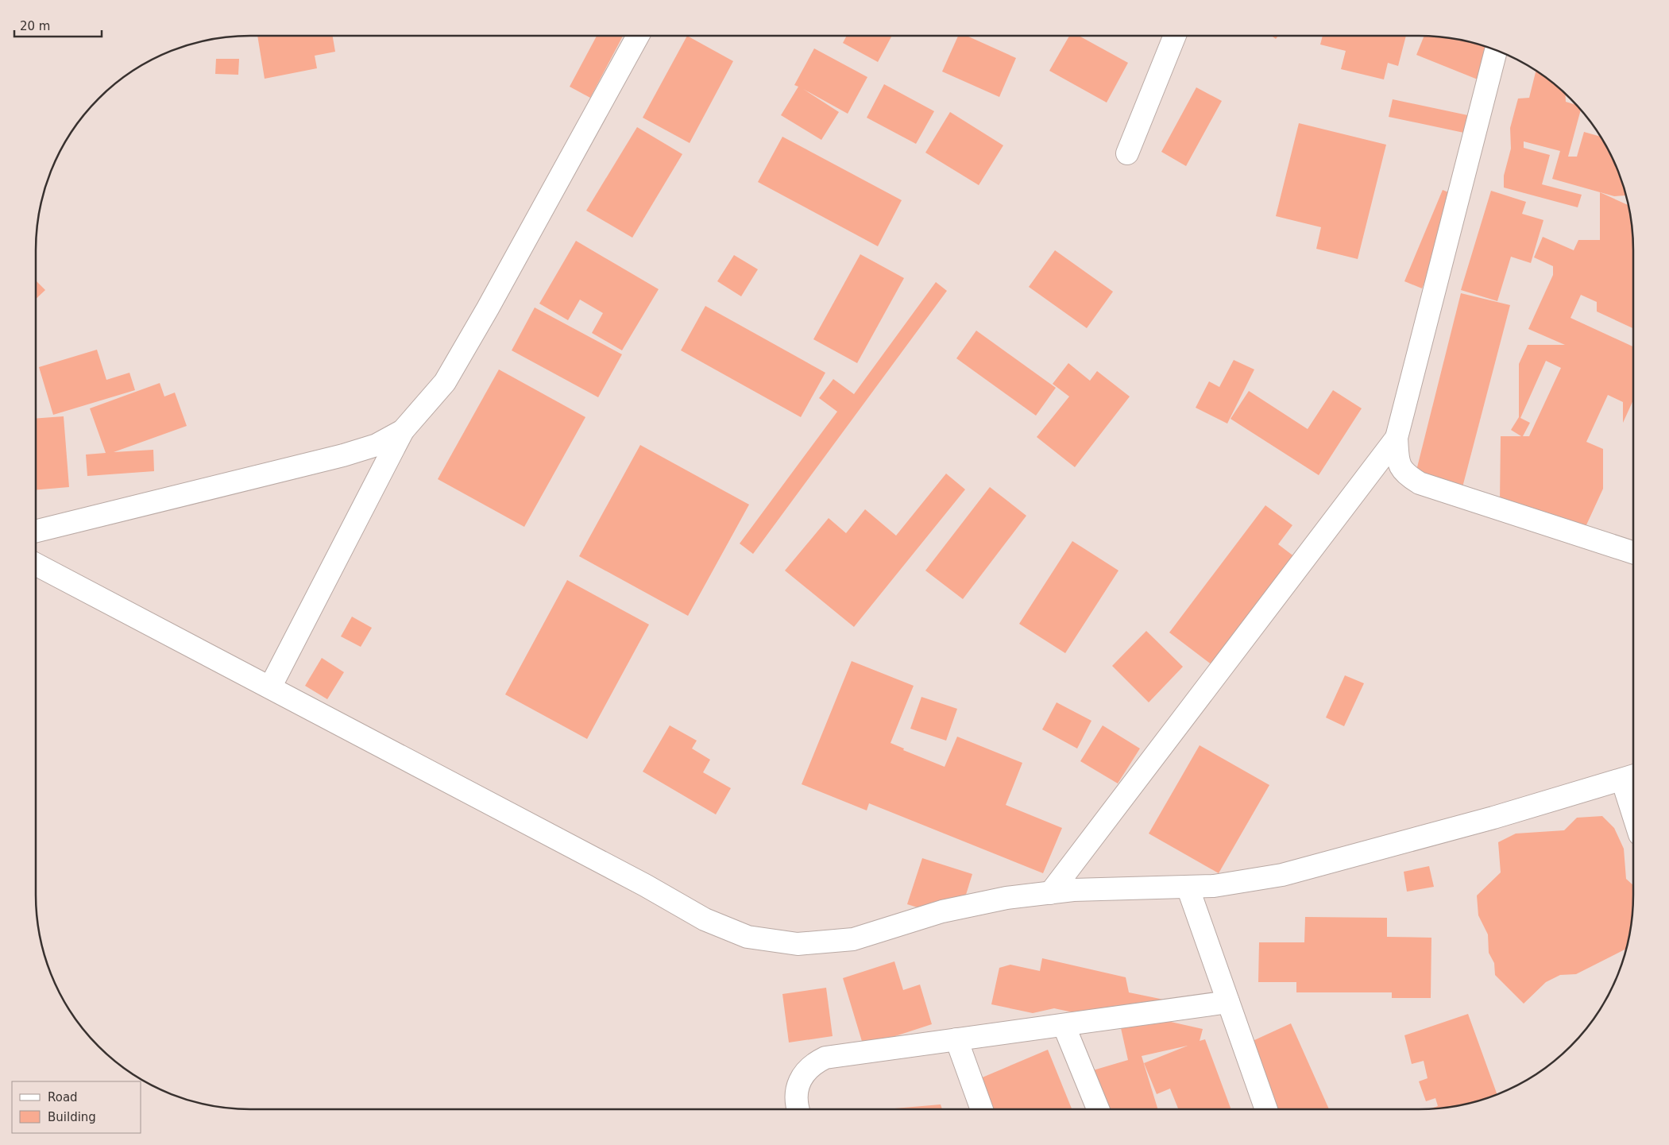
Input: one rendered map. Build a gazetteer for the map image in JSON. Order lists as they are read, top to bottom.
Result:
{
  "legend": ["Road", "Building"],
  "scale_bar": "20 m"
}
